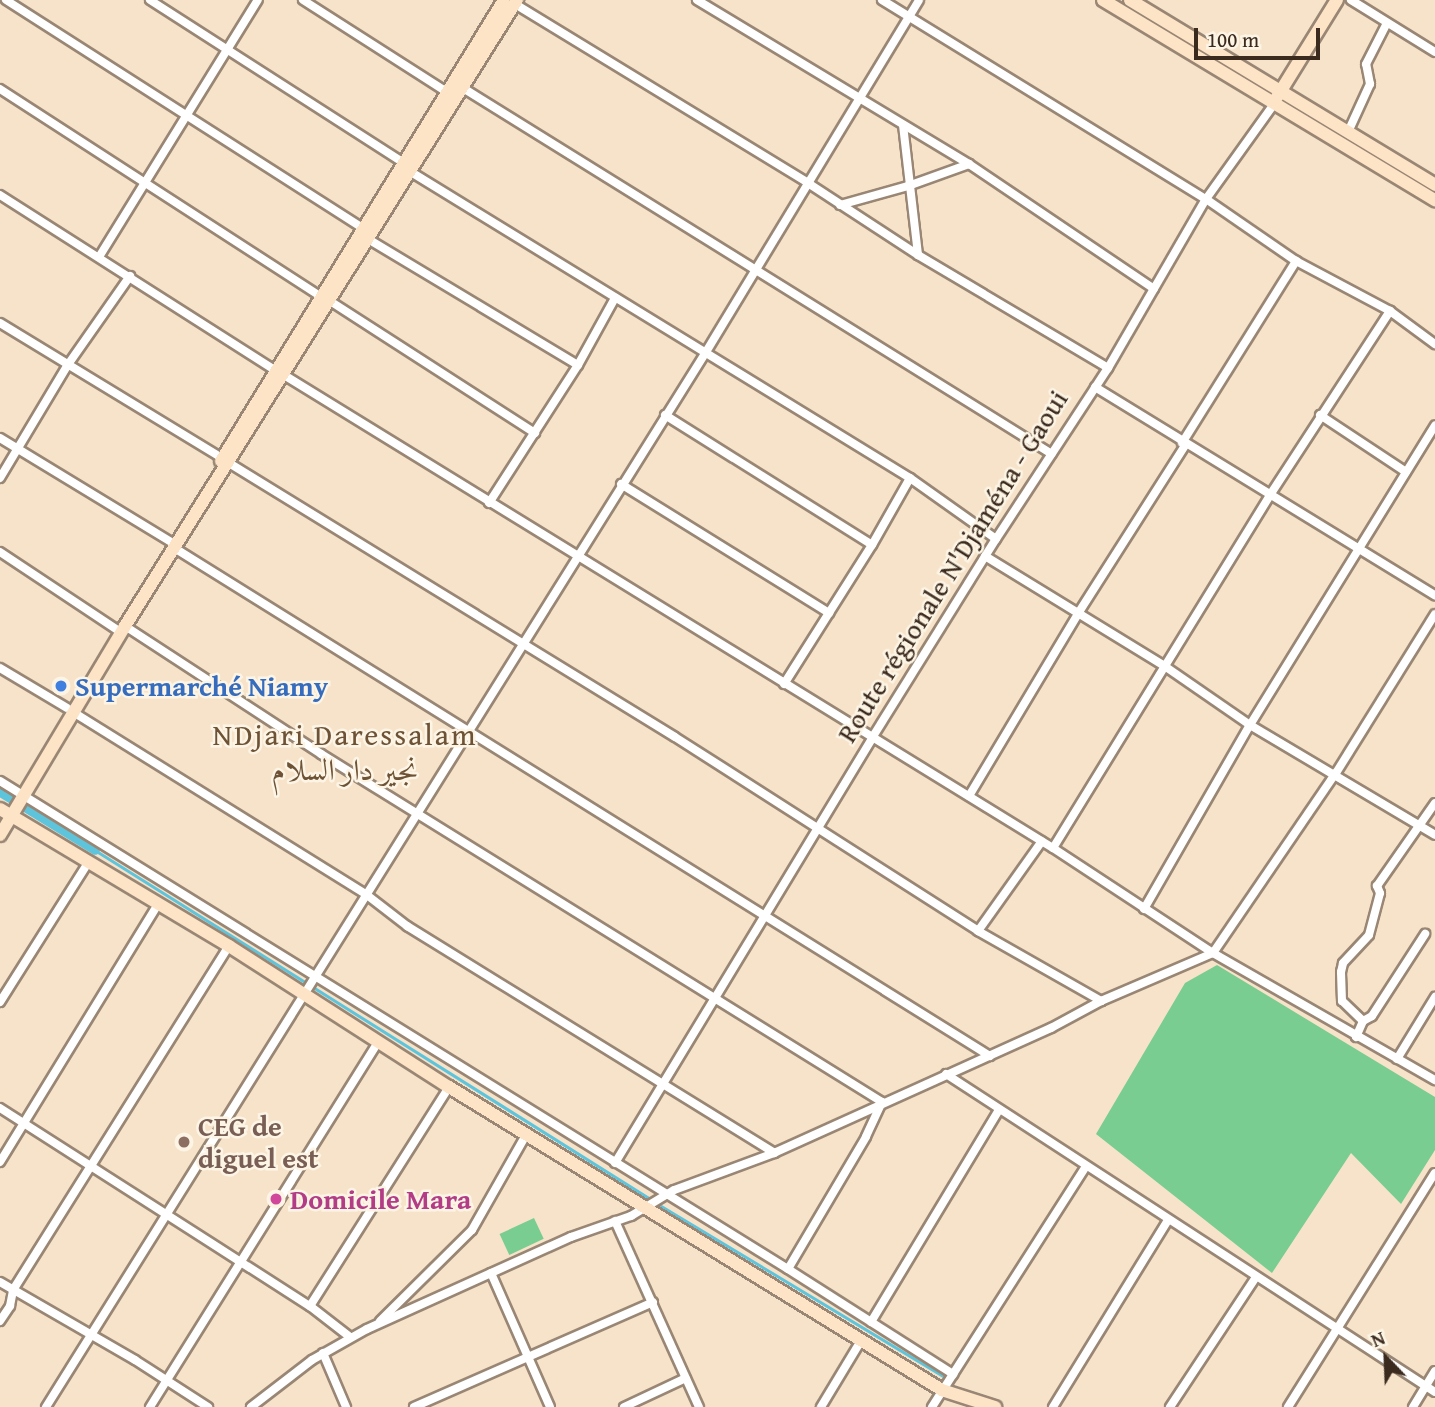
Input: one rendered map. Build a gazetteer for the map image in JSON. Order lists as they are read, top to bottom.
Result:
{
  "streets": {
    "street": ["Route régionale N'Djaména - Gaoui"]
  },
  "districts": ["NDjari Daressalam نجير دار السلام"],
  "places": ["Supermarché Niamy", "CEG de diguel est", "Domicile Mara"],
  "scale_bar": "100 m",
  "north": "top left"
}
